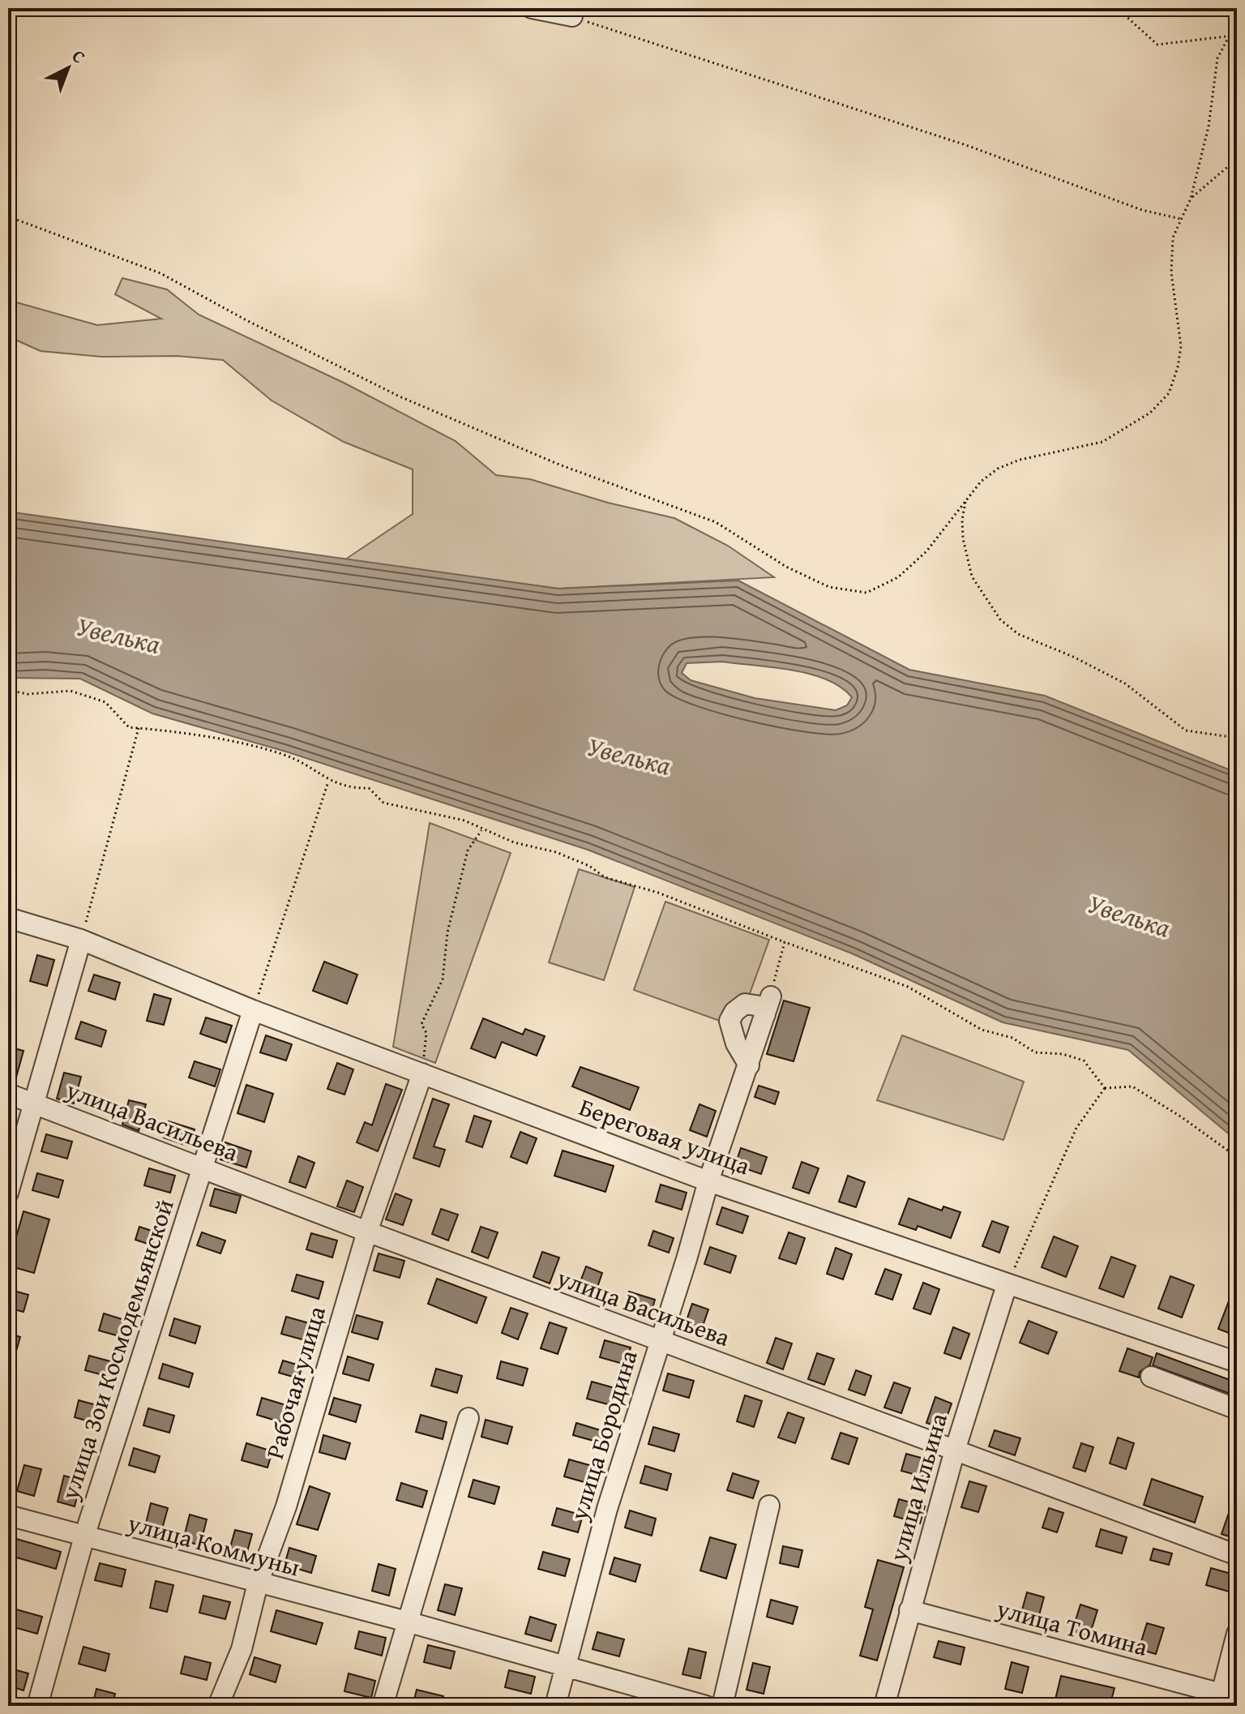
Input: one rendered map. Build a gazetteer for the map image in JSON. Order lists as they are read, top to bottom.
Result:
{
  "streets": {
    "street": [
      "улица Васильева",
      "Береговая улица",
      "улица Зои Космодемьянской",
      "Рабочая улица",
      "улица Бородина",
      "улица Ильина",
      "улица Коммуны",
      "улица Томина"
    ]
  },
  "crossings": [
    ["улица Васильева", "улица Зои Космодемьянской"],
    ["улица Васильева", "Рабочая улица"],
    ["улица Васильева", "улица Бородина"],
    ["улица Васильева", "улица Ильина"],
    ["Береговая улица", "улица Зои Космодемьянской"],
    ["Береговая улица", "Рабочая улица"],
    ["Береговая улица", "улица Бородина"],
    ["Береговая улица", "улица Ильина"],
    ["улица Зои Космодемьянской", "улица Коммуны"],
    ["Рабочая улица", "улица Коммуны"],
    ["улица Бородина", "улица Коммуны"],
    ["улица Ильина", "улица Томина"]
  ],
  "water": ["Увелька"],
  "north": "top right"
}
